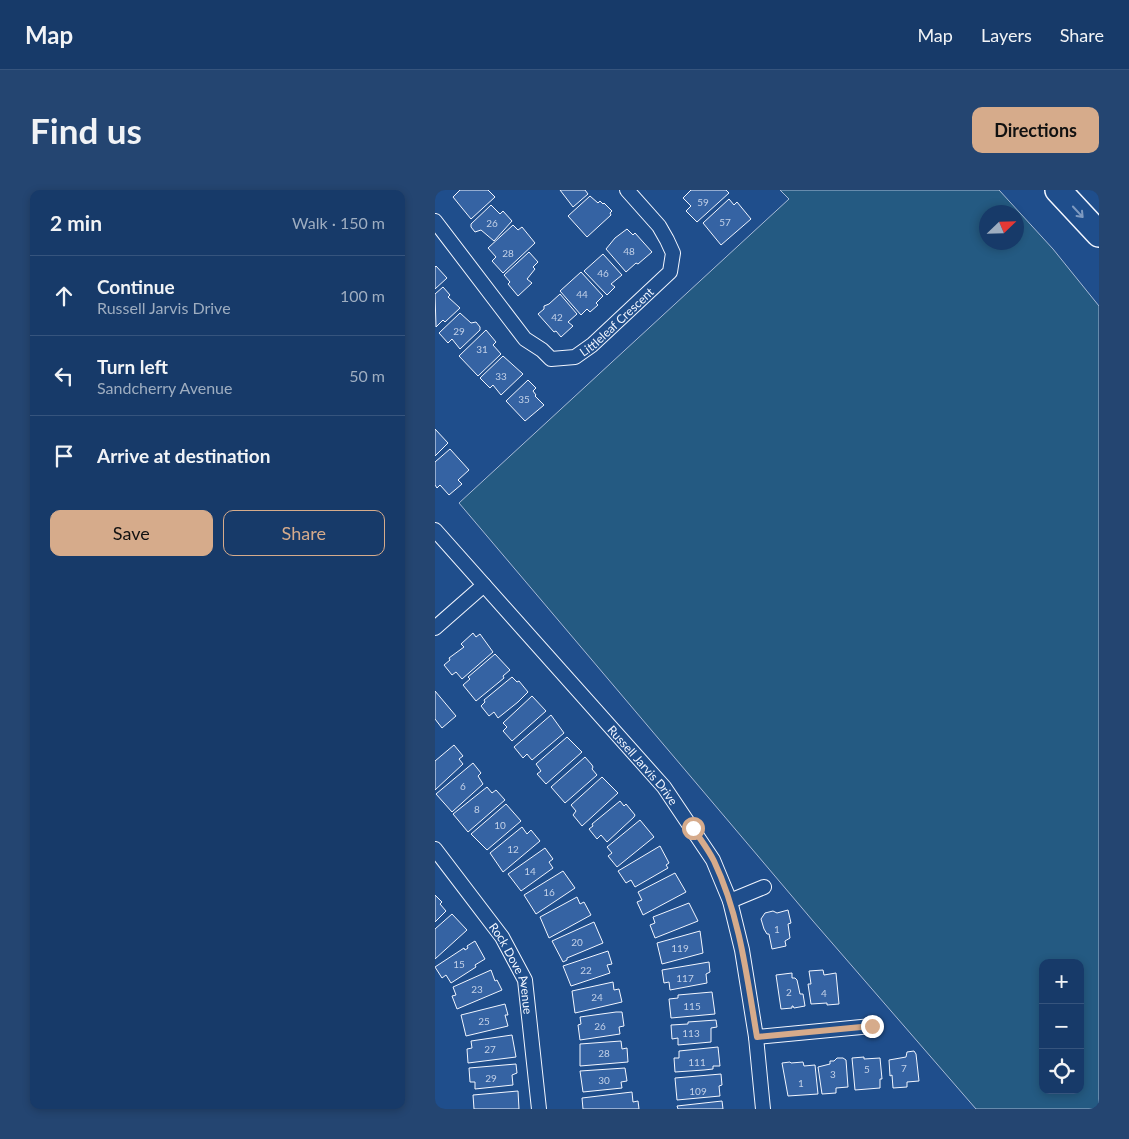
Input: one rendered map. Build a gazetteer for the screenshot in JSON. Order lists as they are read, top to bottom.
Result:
{
  "streets": {
    "street": ["Littleleaf Crescent", "Russell Jarvis Drive", "Rock Dove Avenue"]
  },
  "house_numbers": [
    "59",
    "57",
    "26",
    "48",
    "28",
    "46",
    "44",
    "42",
    "29",
    "31",
    "33",
    "35",
    "6",
    "8",
    "10",
    "12",
    "14",
    "16",
    "1",
    "20",
    "119",
    "15",
    "22",
    "117",
    "23",
    "2",
    "4",
    "24",
    "115",
    "25",
    "26",
    "113",
    "27",
    "28",
    "111",
    "7",
    "5",
    "3",
    "29",
    "30",
    "1",
    "109"
  ],
  "north": "top right",
  "page": {
    "header": "Map",
    "nav": ["Map", "Layers", "Share"],
    "buttons": [
      "Directions",
      ["Save", "Share"]
    ],
    "title": "Find us",
    "heading": ["2 min", "Walk · 150 m"],
    "list": [
      ["Continue", "Russell Jarvis Drive", "100 m"],
      ["Turn left", "Sandcherry Avenue", "50 m"],
      "Arrive at destination"
    ],
    "map_buttons": ["+", "−"]
  }
}
